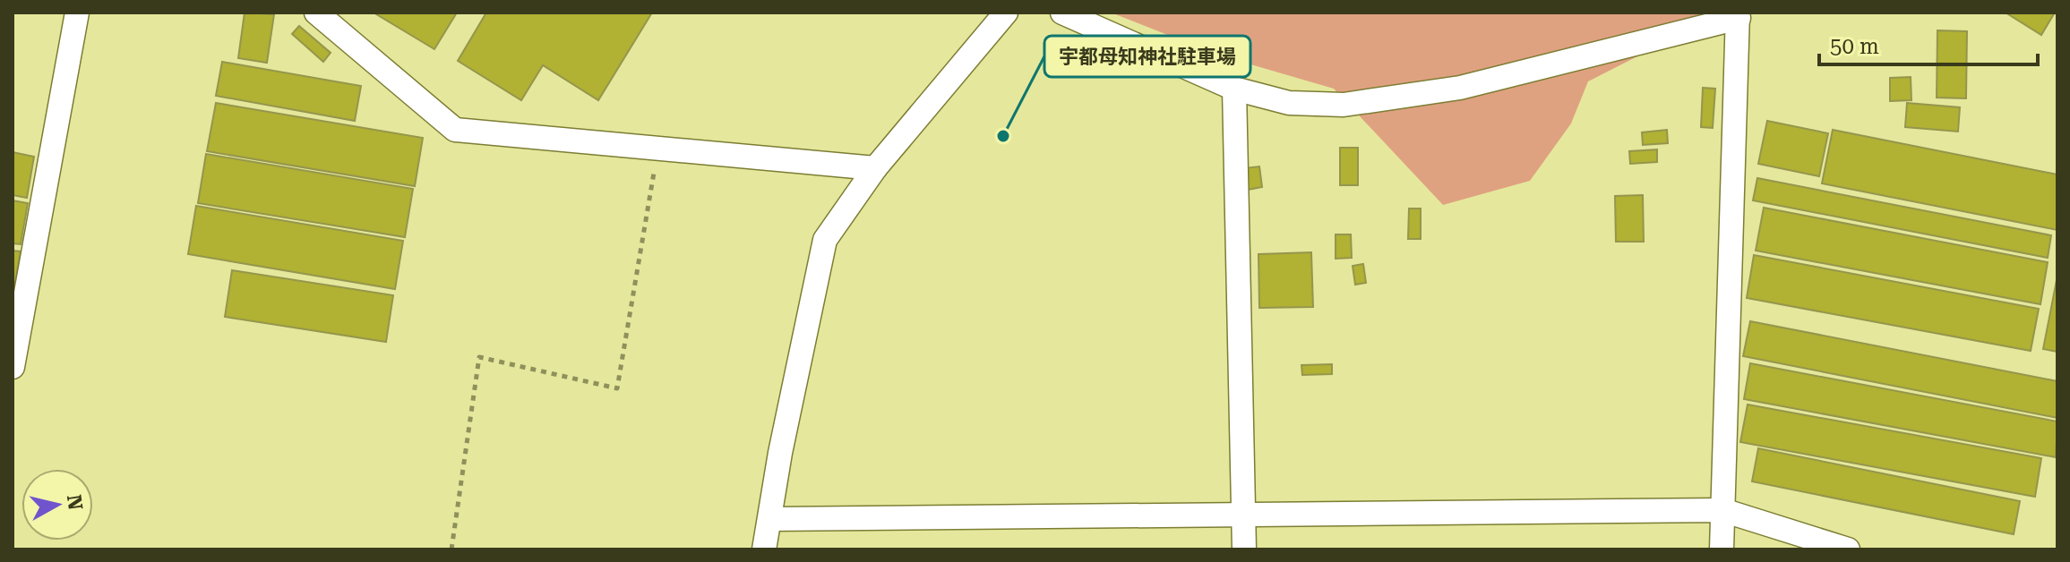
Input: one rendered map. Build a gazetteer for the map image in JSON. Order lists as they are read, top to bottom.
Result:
{
  "places": ["宇都母知神社駐車場"],
  "scale_bar": "50 m",
  "north": "right"
}
